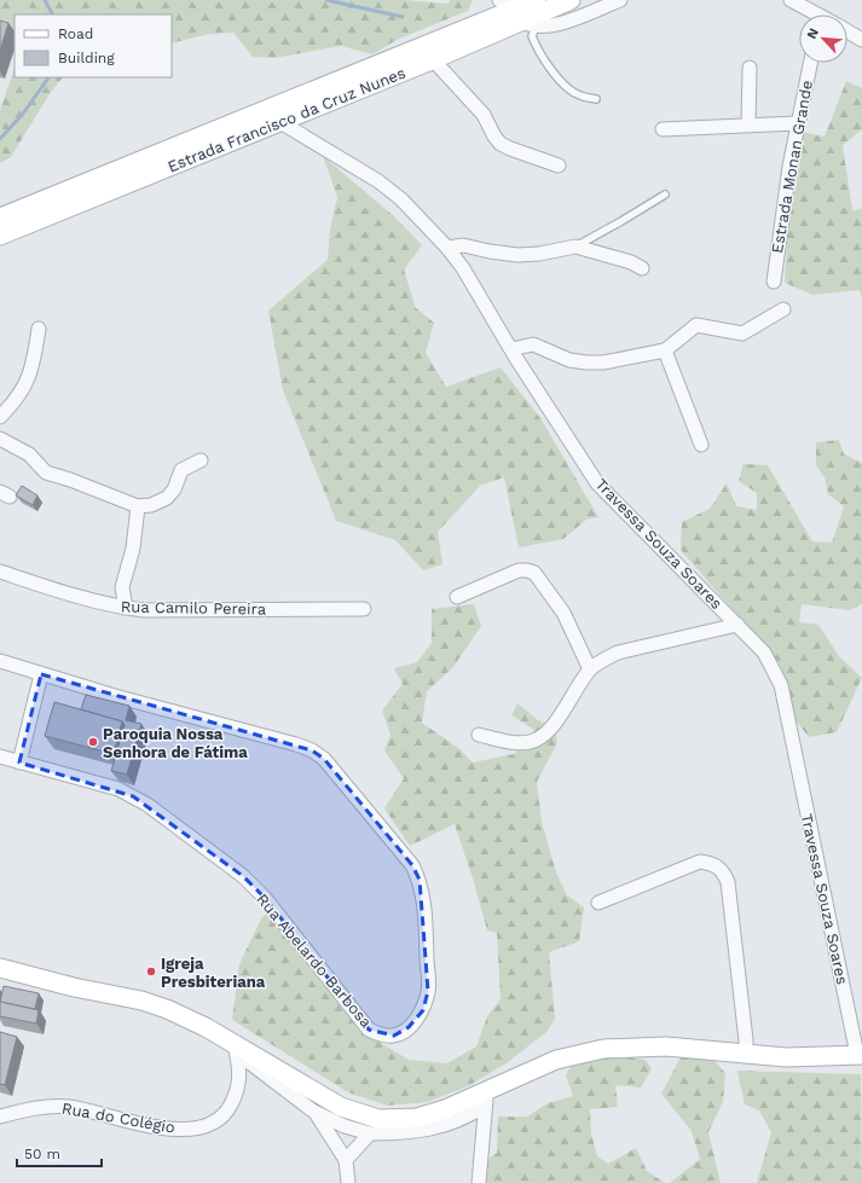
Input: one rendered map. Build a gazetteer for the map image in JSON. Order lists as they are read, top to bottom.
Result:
{
  "streets": {
    "main road": ["Estrada Francisco da Cruz Nunes"],
    "street": [
      "Estrada Monan Grande",
      "Travessa Souza Soares",
      "Rua Camilo Pereira",
      "Rua Abelardo Barbosa",
      "Rua do Colégio"
    ]
  },
  "crossings": [
    ["Estrada Francisco da Cruz Nunes", "Travessa Souza Soares"]
  ],
  "places": ["Paroquia Nossa Senhora de Fátima", "Igreja Presbiteriana"],
  "legend": ["Road", "Building"],
  "scale_bar": "50 m",
  "north": "top left"
}
